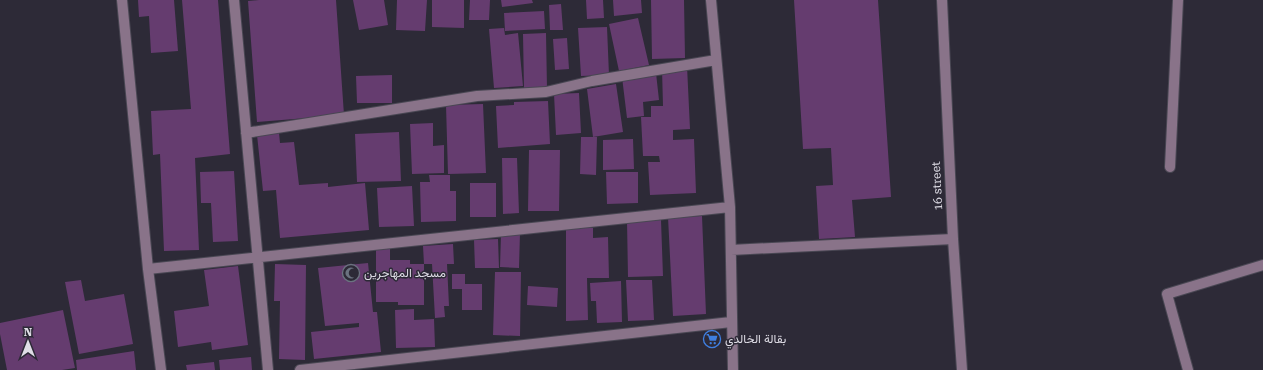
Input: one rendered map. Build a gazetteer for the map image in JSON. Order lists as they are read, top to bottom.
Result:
{
  "streets": {
    "street": ["16 street"]
  },
  "places": {
    "mosque": ["مسجد المهاجرين"],
    "supermarket": ["بقالة الخالدي"]
  },
  "north": "top"
}
